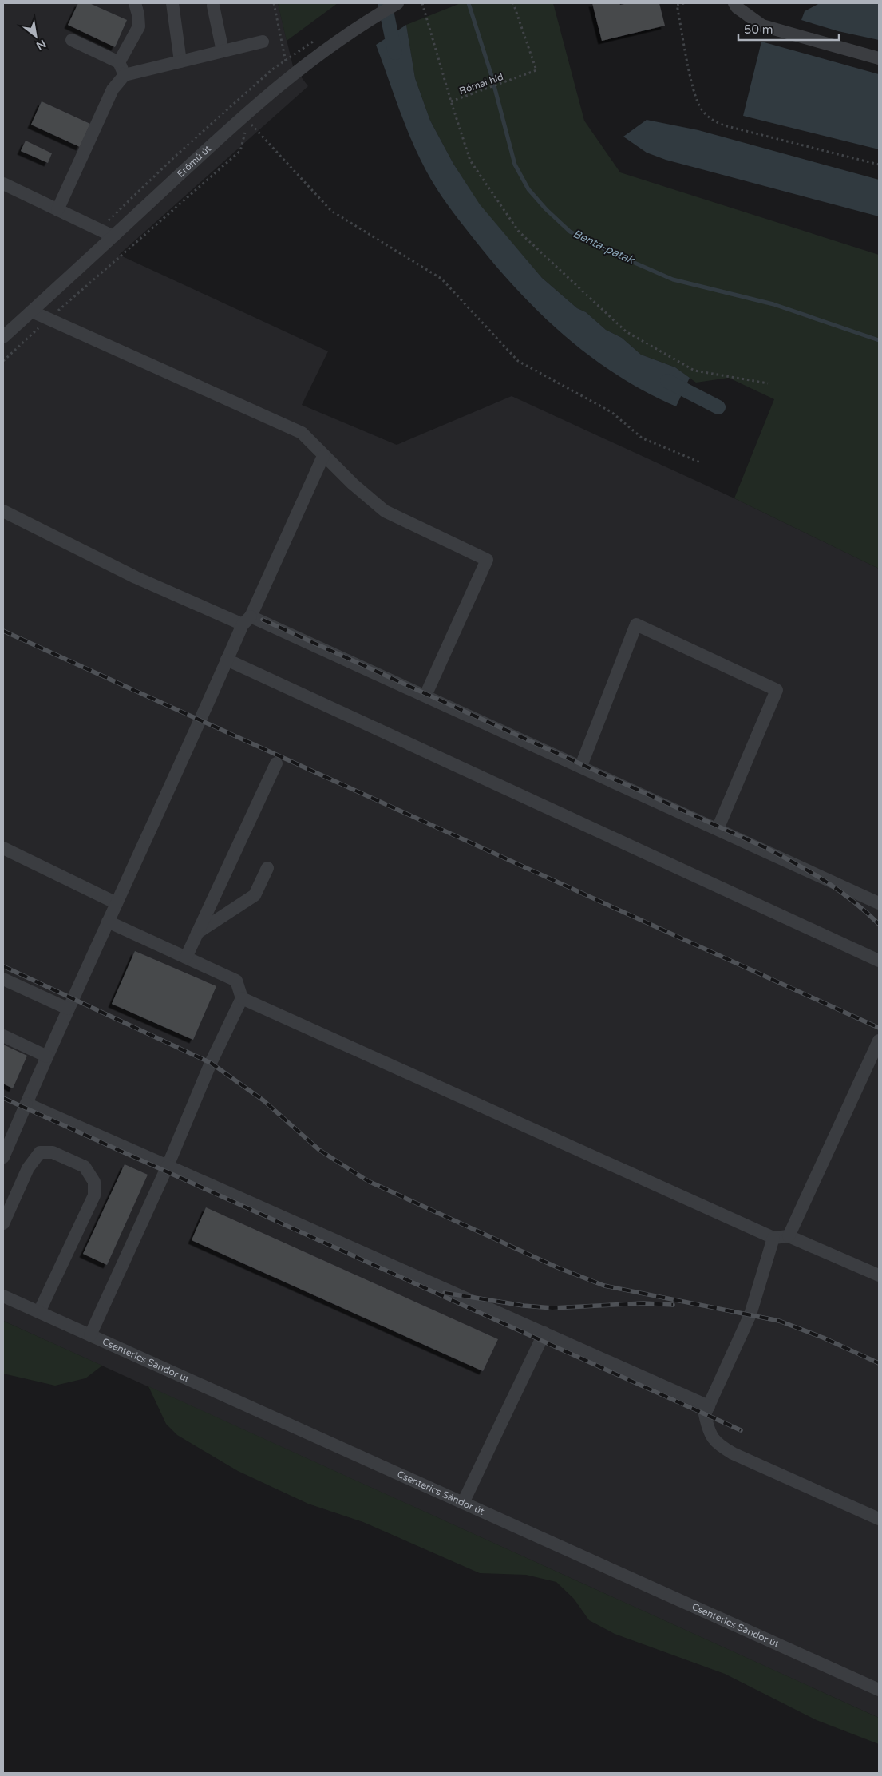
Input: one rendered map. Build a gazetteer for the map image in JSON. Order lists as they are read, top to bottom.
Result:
{
  "streets": {
    "street": ["Erőmű út", "Csenterics Sándor út"],
    "path": ["Római híd"]
  },
  "water": ["Benta-patak"],
  "scale_bar": "50 m",
  "north": "bottom right"
}
